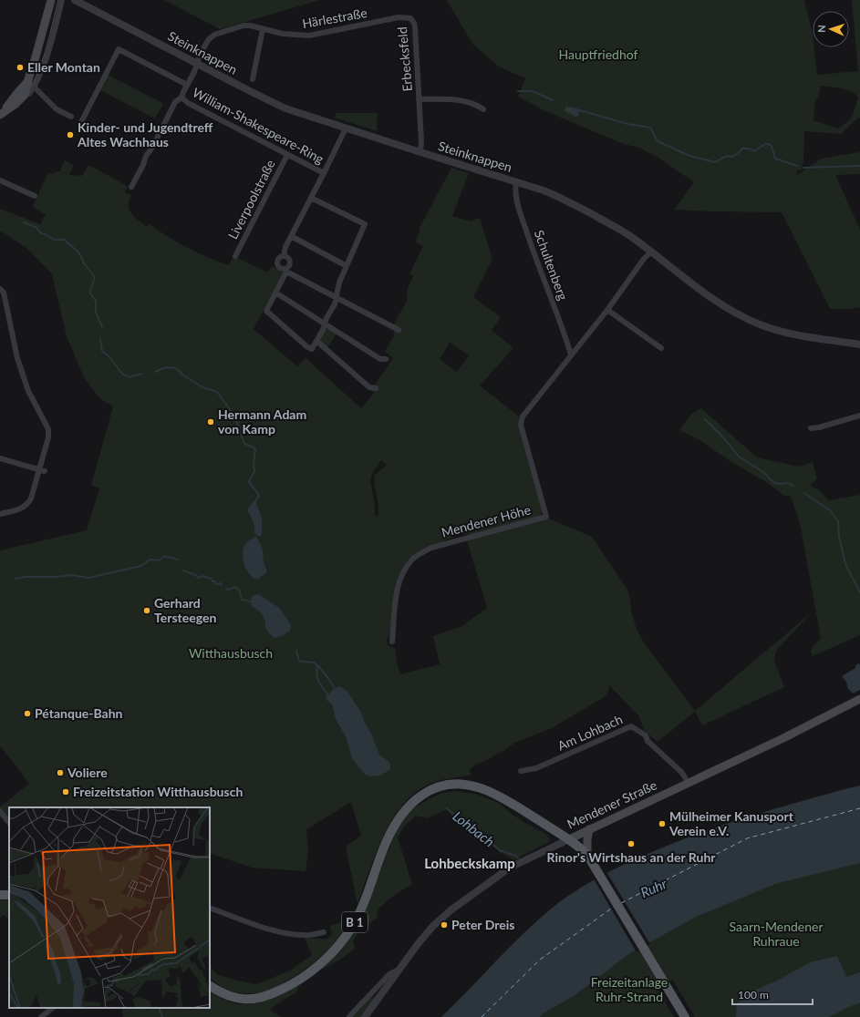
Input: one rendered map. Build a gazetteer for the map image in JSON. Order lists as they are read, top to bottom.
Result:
{
  "streets": {
    "main road": ["Mendener Straße", "B 1"],
    "street": [
      "Härlestraße",
      "Steinknappen",
      "Erbecksfeld",
      "William-Shakespeare-Ring",
      "Liverpoolstraße",
      "Schultenberg",
      "Mendener Höhe",
      "Am Lohbach"
    ]
  },
  "crossings": [
    ["Härlestraße", "Steinknappen"],
    ["Härlestraße", "Erbecksfeld"],
    ["Härlestraße", "William-Shakespeare-Ring"],
    ["Steinknappen", "Erbecksfeld"],
    ["Steinknappen", "William-Shakespeare-Ring"],
    ["Steinknappen", "Schultenberg"],
    ["Steinknappen", "Mendener Höhe"],
    ["William-Shakespeare-Ring", "Liverpoolstraße"],
    ["Schultenberg", "Mendener Höhe"],
    ["Am Lohbach", "Mendener Straße"],
    ["Mendener Straße", "B 1"]
  ],
  "districts": ["Lohbeckskamp"],
  "water": ["Lohbach", "Ruhr"],
  "parks": [
    "Hauptfriedhof",
    "Witthausbusch",
    "Saarn-Mendener Ruhraue",
    "Freizeitanlage Ruhr-Strand"
  ],
  "places": [
    "Eller Montan",
    "Kinder- und Jugendtreff Altes Wachhaus",
    "Hermann Adam von Kamp",
    "Gerhard Tersteegen",
    "Pétanque-Bahn",
    "Voliere",
    "Freizeitstation Witthausbusch",
    "Mülheimer Kanusport Verein e.V.",
    "Rinor's Wirtshaus an der Ruhr",
    "Peter Dreis"
  ],
  "scale_bar": "100 m",
  "north": "left"
}
